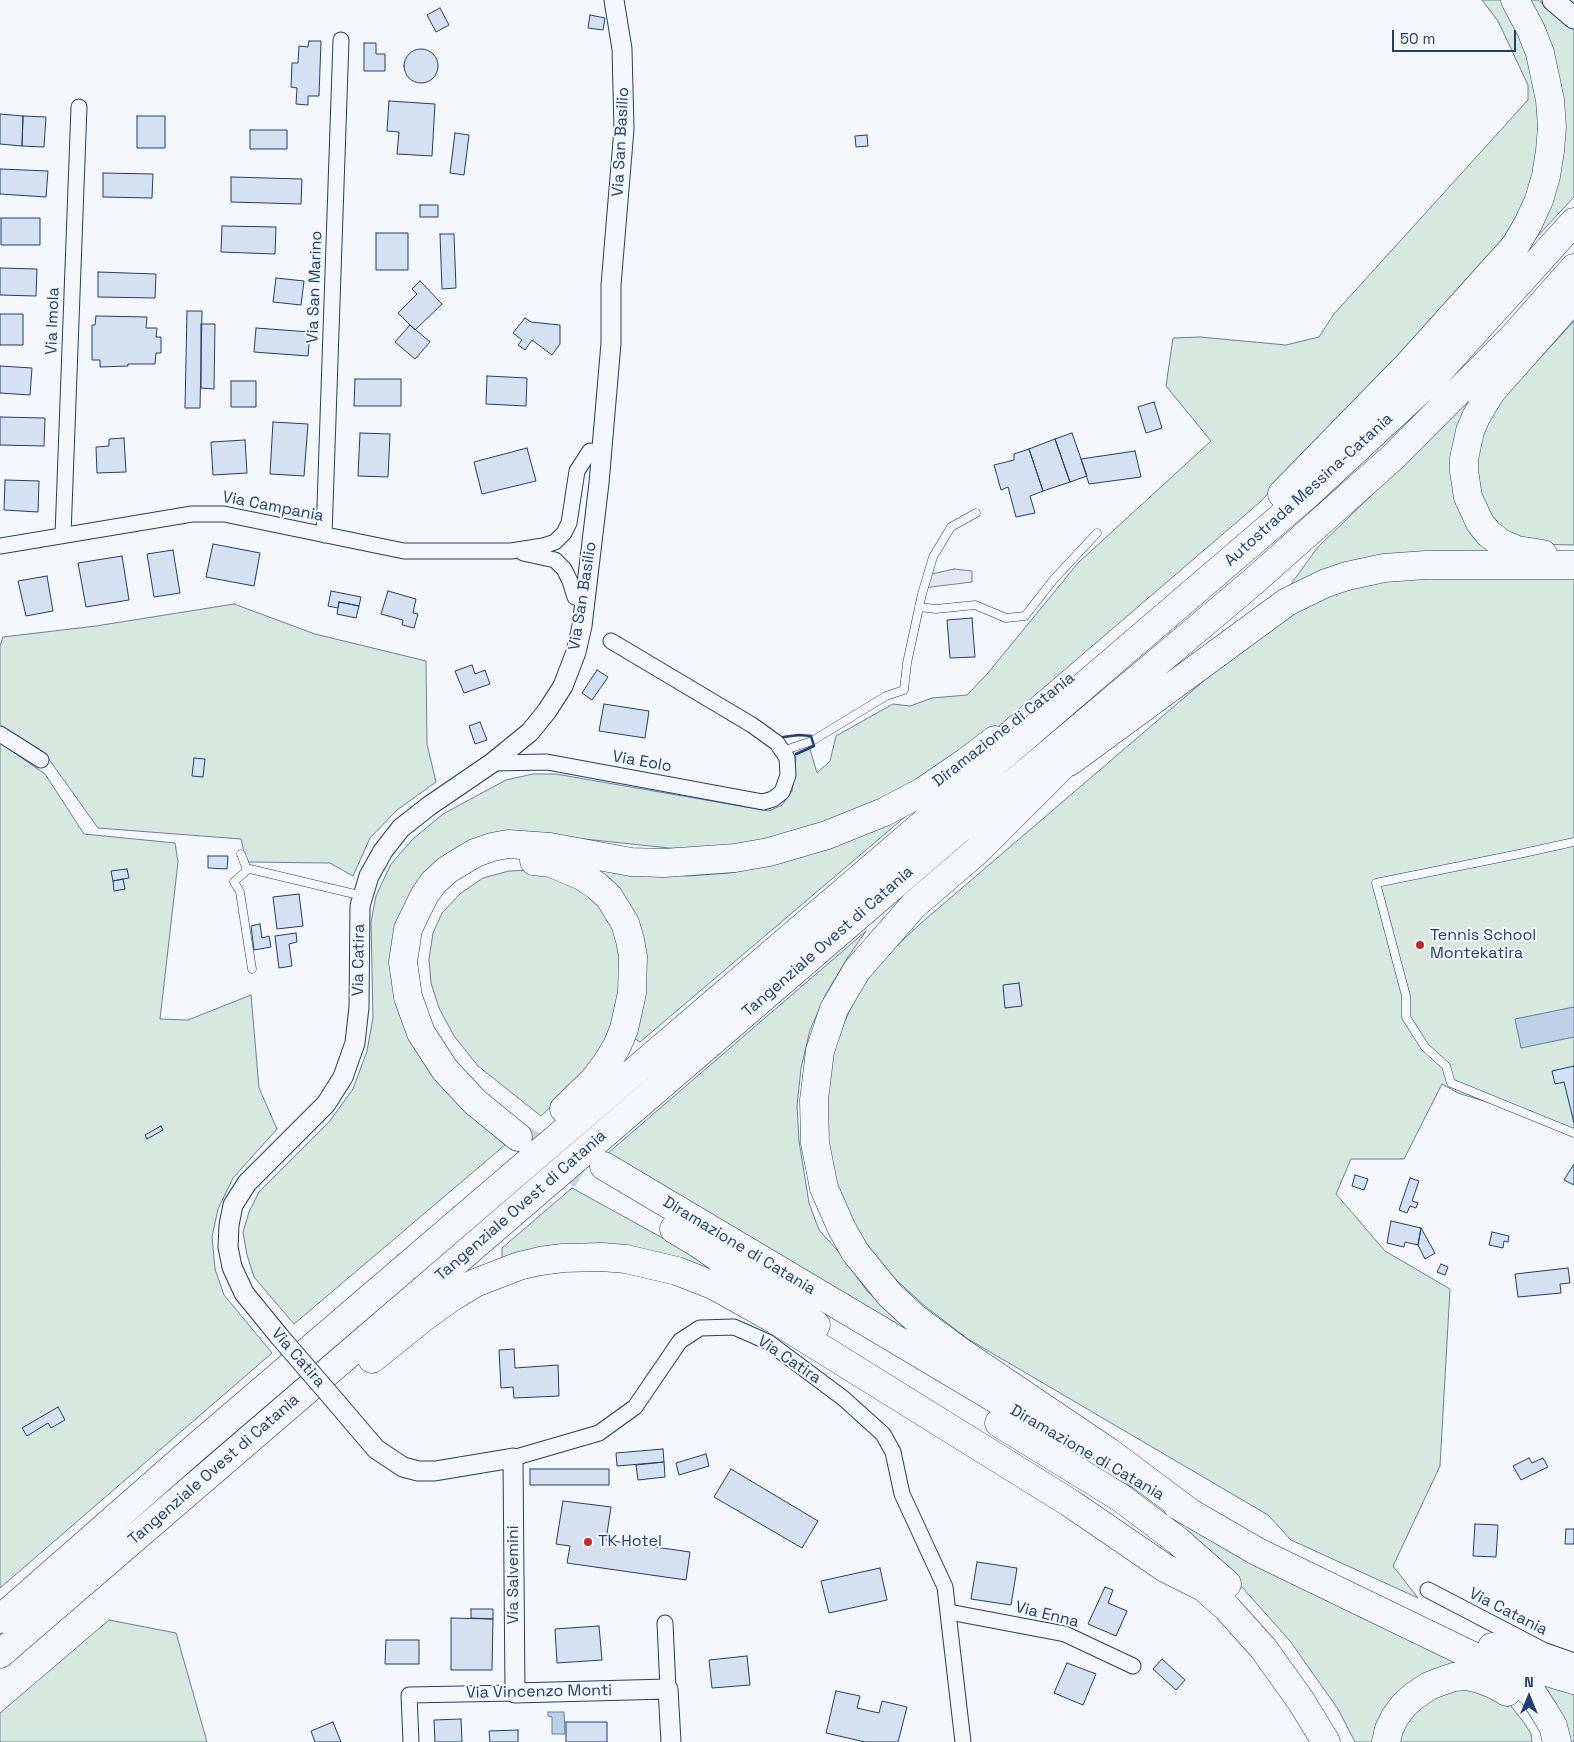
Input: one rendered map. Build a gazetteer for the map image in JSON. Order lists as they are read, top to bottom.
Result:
{
  "streets": {
    "highway": ["Autostrada Messina-Catania", "Diramazione di Catania", "Tangenziale Ovest di Catania"],
    "street": [
      "Via San Basilio",
      "Via San Marino",
      "Via Imola",
      "Via Campania",
      "Via Eolo",
      "Via Catira",
      "Via Salvemini",
      "Via Catania",
      "Via Enna",
      "Via Vincenzo Monti"
    ]
  },
  "crossings": [
    ["Via San Basilio", "Via Eolo"],
    ["Via San Basilio", "Via Catira"],
    ["Via San Marino", "Via Campania"],
    ["Via Imola", "Via Campania"],
    ["Autostrada Messina-Catania", "Diramazione di Catania"],
    ["Autostrada Messina-Catania", "Tangenziale Ovest di Catania"],
    ["Diramazione di Catania", "Tangenziale Ovest di Catania"],
    ["Via Eolo", "Via Catira"],
    ["Via Catira", "Via Salvemini"],
    ["Via Catira", "Via Enna"],
    ["Via Salvemini", "Via Vincenzo Monti"]
  ],
  "places": ["Tennis School Montekatira", "TK Hotel"],
  "scale_bar": "50 m",
  "north": "top"
}
